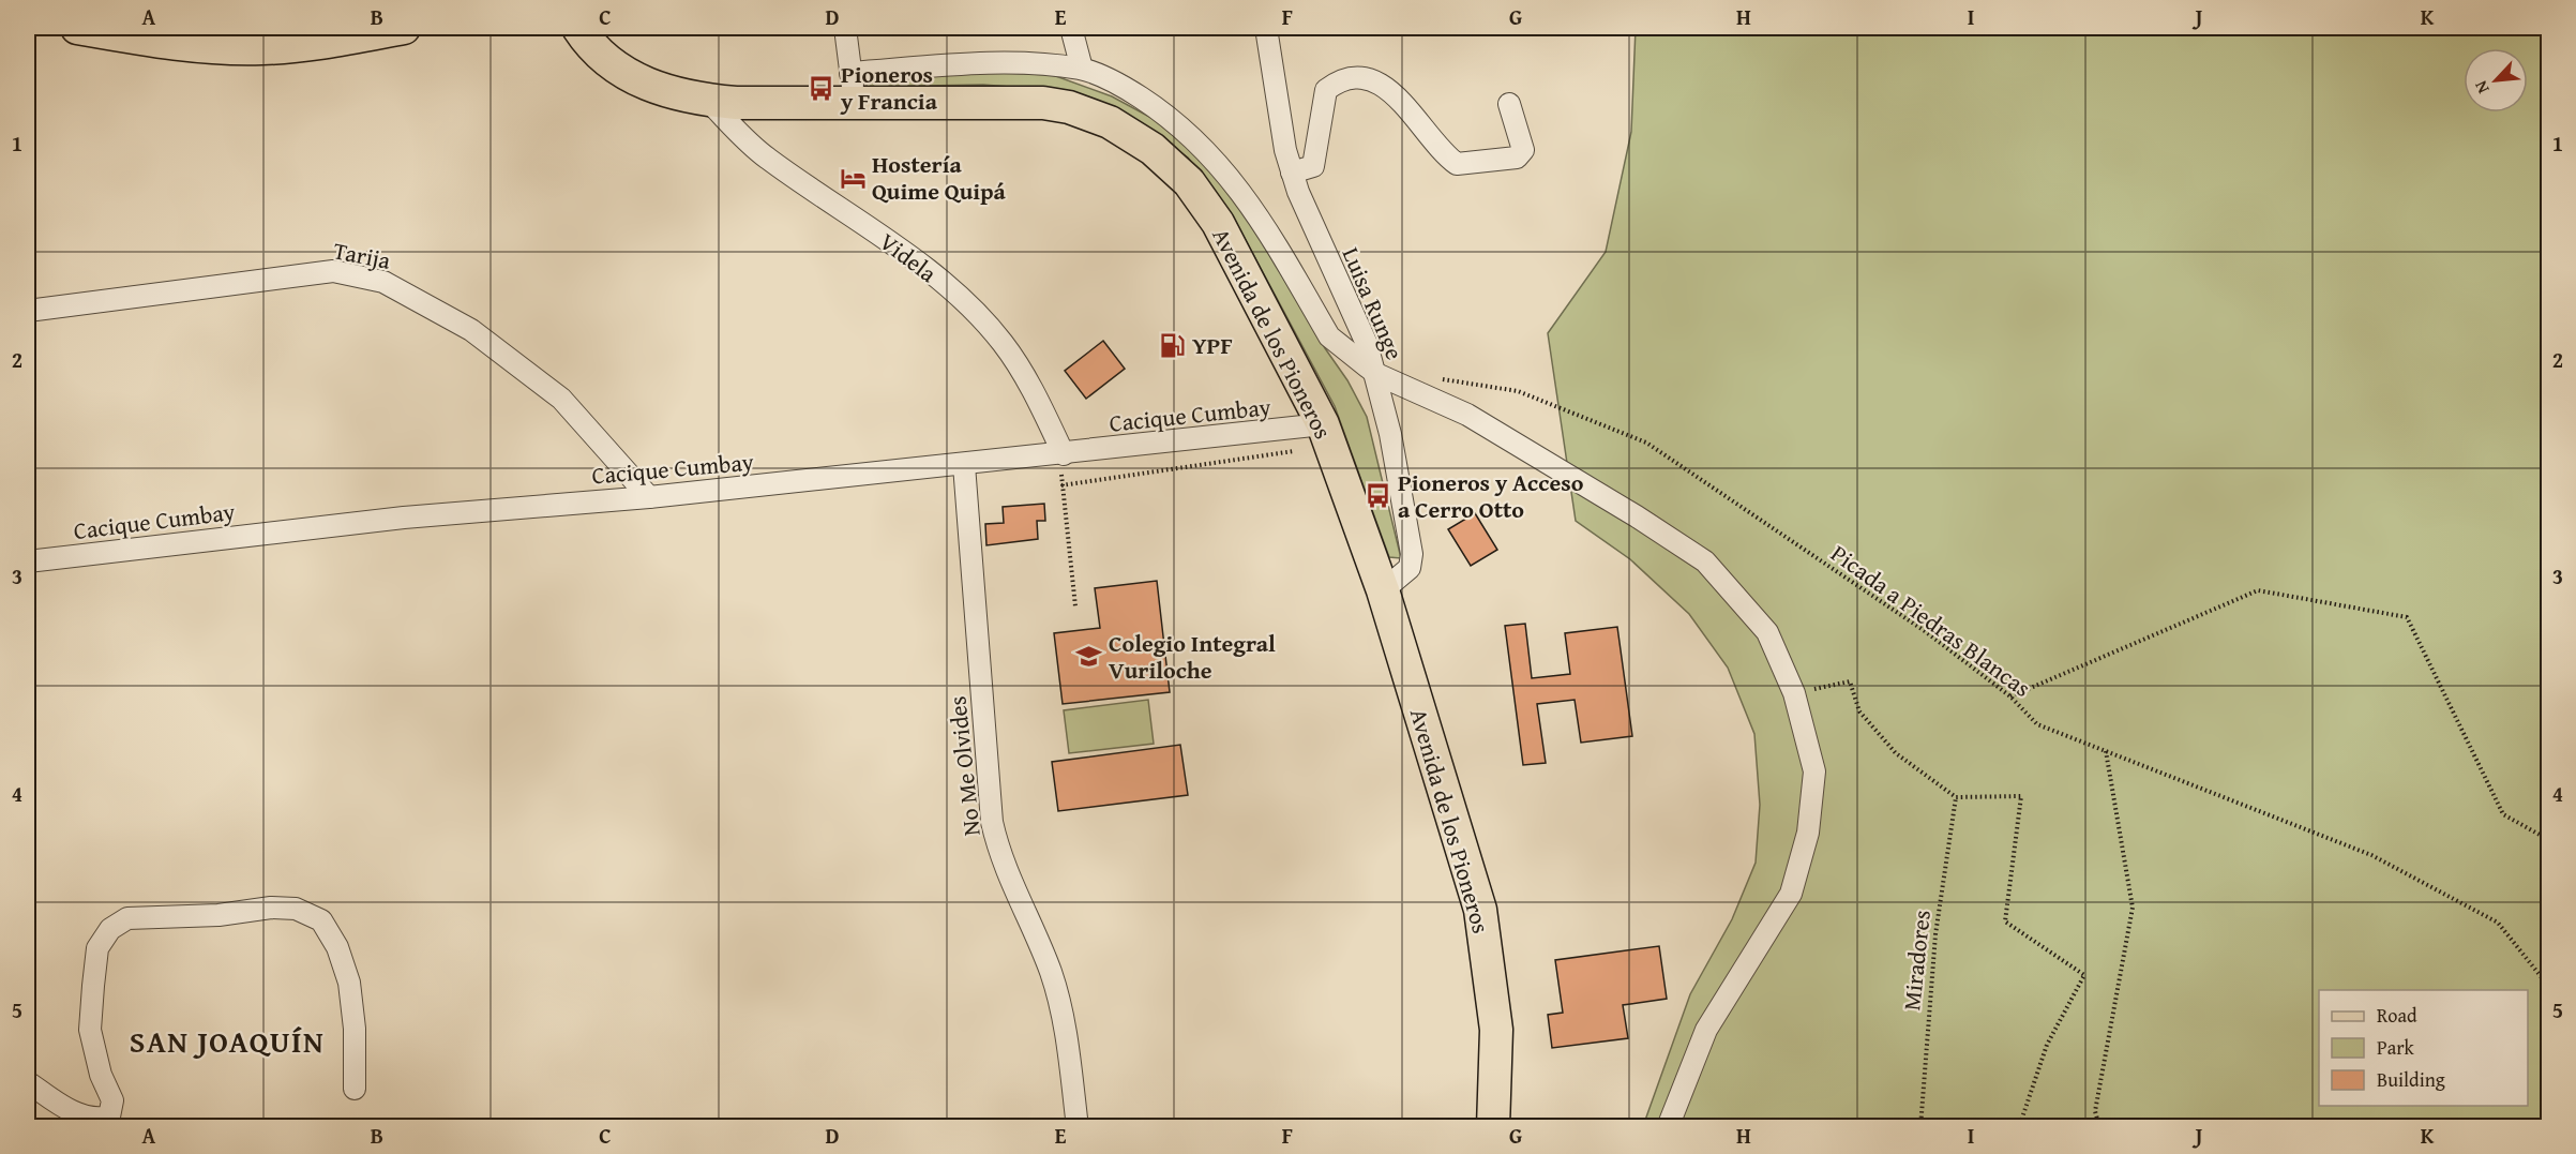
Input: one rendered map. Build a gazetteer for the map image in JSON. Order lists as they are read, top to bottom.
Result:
{
  "streets": {
    "main road": ["Avenida de los Pioneros"],
    "street": [
      "Tarija",
      "Videla",
      "Luisa Runge",
      "Cacique Cumbay",
      "No Me Olvides"
    ],
    "path": ["Picada a Piedras Blancas", "Miradores"]
  },
  "crossings": [
    ["Tarija", "Cacique Cumbay"],
    ["Videla", "Avenida de los Pioneros"],
    ["Videla", "Cacique Cumbay"],
    ["Luisa Runge", "Avenida de los Pioneros"],
    ["Avenida de los Pioneros", "Cacique Cumbay"],
    ["Cacique Cumbay", "No Me Olvides"]
  ],
  "districts": ["SAN JOAQUÍN"],
  "places": {
    "bus stop": ["Pioneros y Francia", "Pioneros y Acceso a Cerro Otto"],
    "hotel": ["Hostería Quime Quipá"],
    "fuel station": ["YPF"],
    "school or university": ["Colegio Integral Vuriloche"]
  },
  "legend": ["Road", "Park", "Building"],
  "north": "bottom left",
  "grid": {
    "columns": [
      "A",
      "B",
      "C",
      "D",
      "E",
      "F",
      "G",
      "H",
      "I",
      "J",
      "K"
    ],
    "rows": [
      "1",
      "2",
      "3",
      "4",
      "5"
    ]
  }
}
